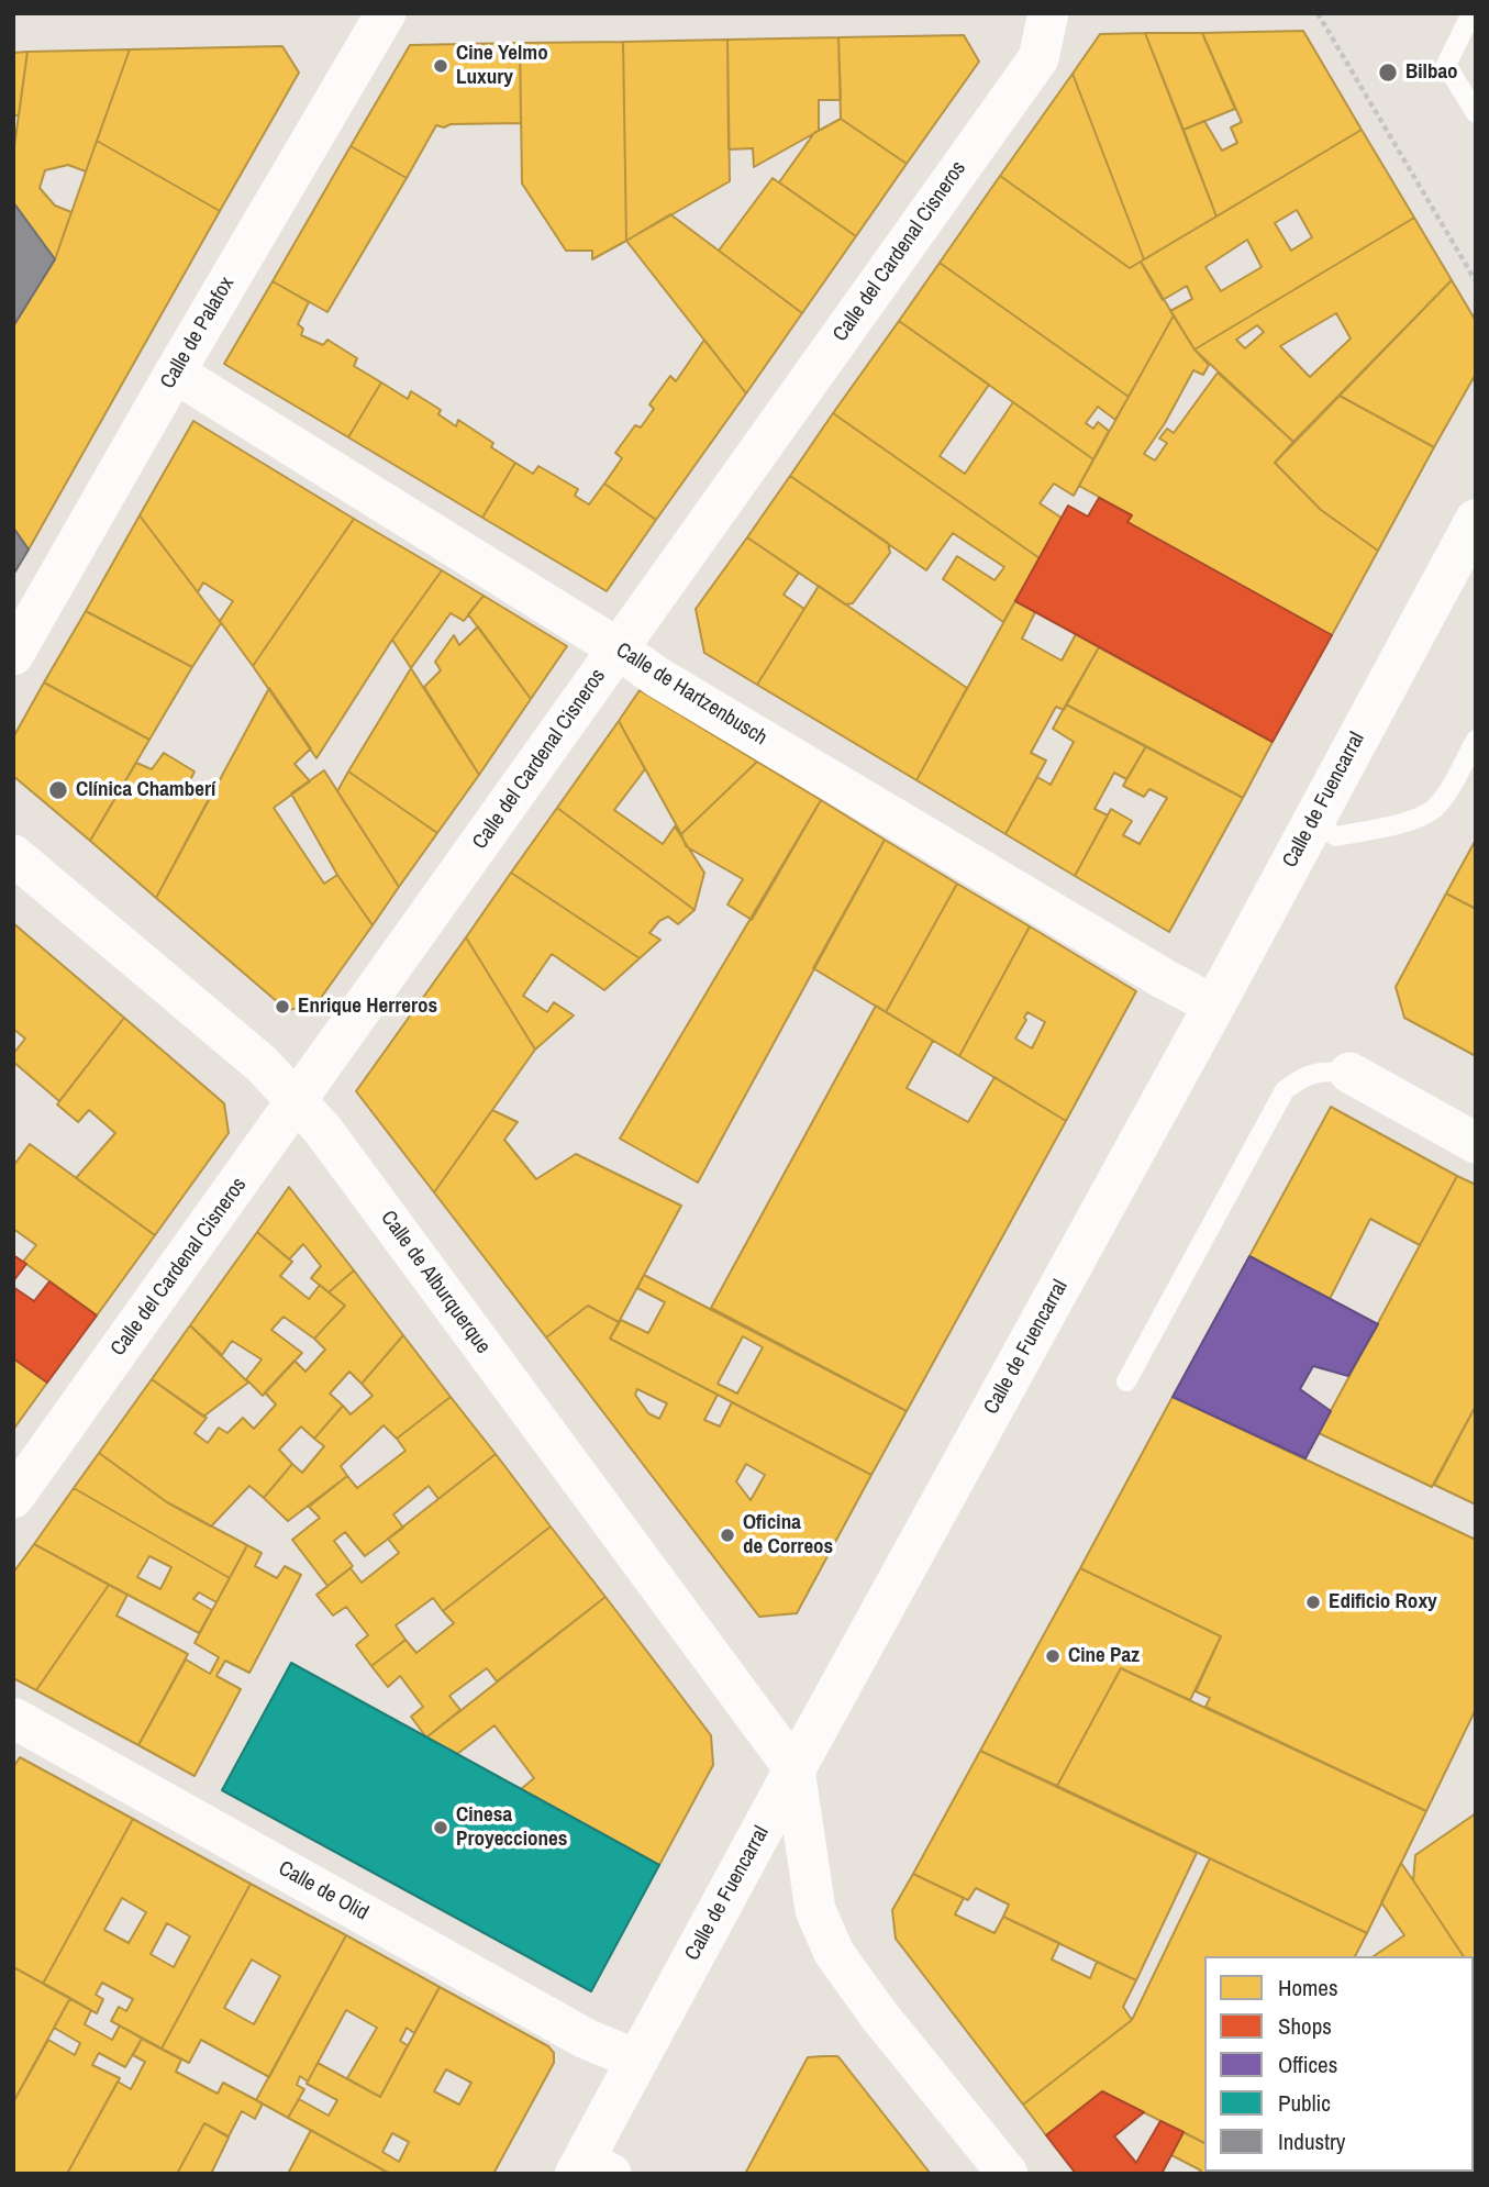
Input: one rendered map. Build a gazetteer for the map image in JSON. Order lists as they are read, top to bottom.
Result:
{
  "streets": {
    "street": [
      "Calle del Cardenal Cisneros",
      "Calle de Palafox",
      "Calle de Hartzenbusch",
      "Calle de Fuencarral",
      "Calle de Alburquerque",
      "Calle de Olid"
    ]
  },
  "crossings": [
    ["Calle del Cardenal Cisneros", "Calle de Hartzenbusch"],
    ["Calle del Cardenal Cisneros", "Calle de Alburquerque"],
    ["Calle de Palafox", "Calle de Hartzenbusch"],
    ["Calle de Hartzenbusch", "Calle de Fuencarral"],
    ["Calle de Fuencarral", "Calle de Alburquerque"],
    ["Calle de Fuencarral", "Calle de Olid"]
  ],
  "places": [
    "Cine Yelmo Luxury",
    "Bilbao",
    "Clínica Chamberí",
    "Enrique Herreros",
    "Oficina de Correos",
    "Edificio Roxy",
    "Cine Paz",
    "Cinesa Proyecciones"
  ],
  "legend": [
    "Homes",
    "Shops",
    "Offices",
    "Public",
    "Industry"
  ]
}
